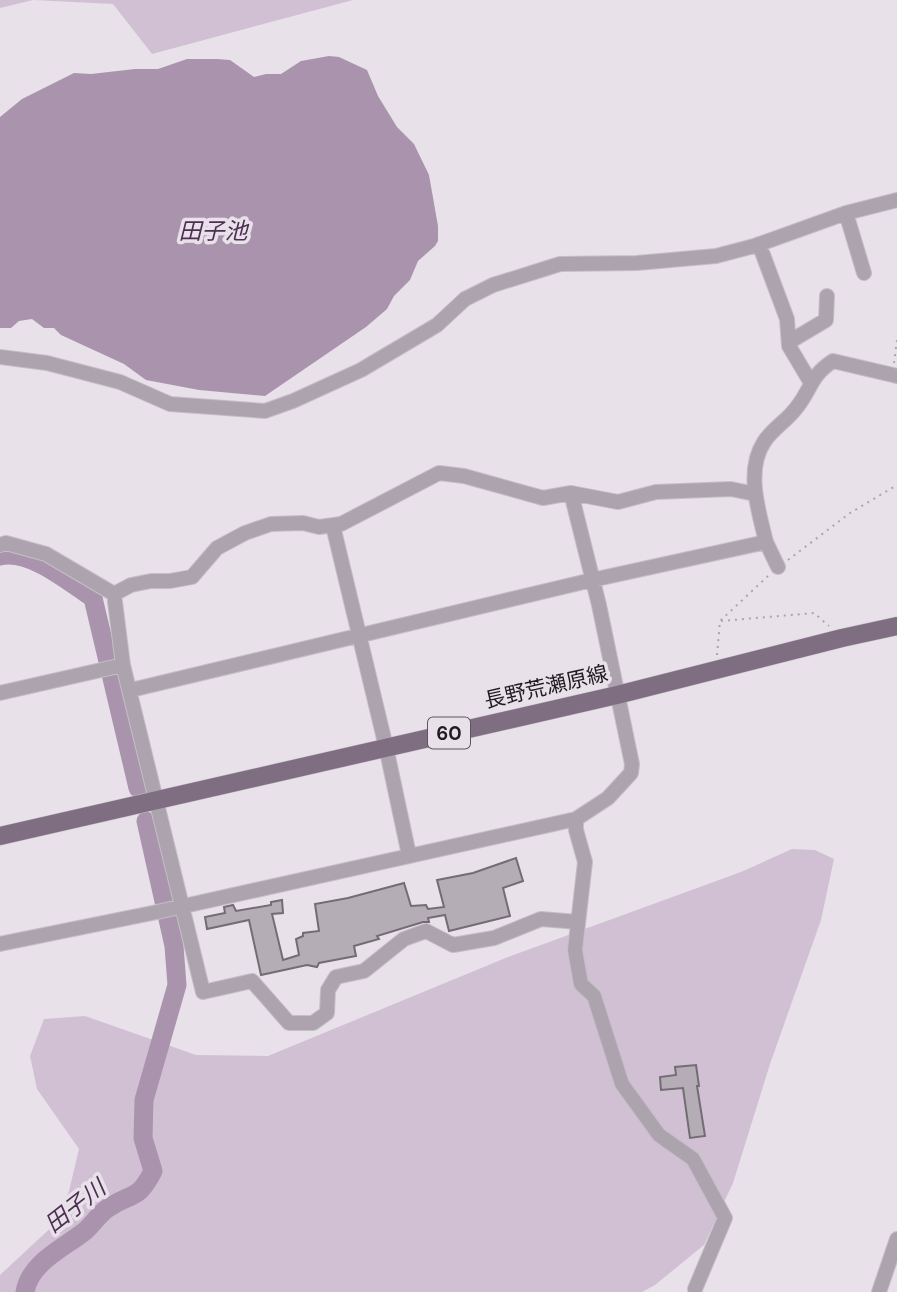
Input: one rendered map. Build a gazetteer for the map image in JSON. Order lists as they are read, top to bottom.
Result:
{
  "streets": {
    "main road": ["長野荒瀬原線", "60"]
  },
  "water": ["田子池", "田子川"]
}
